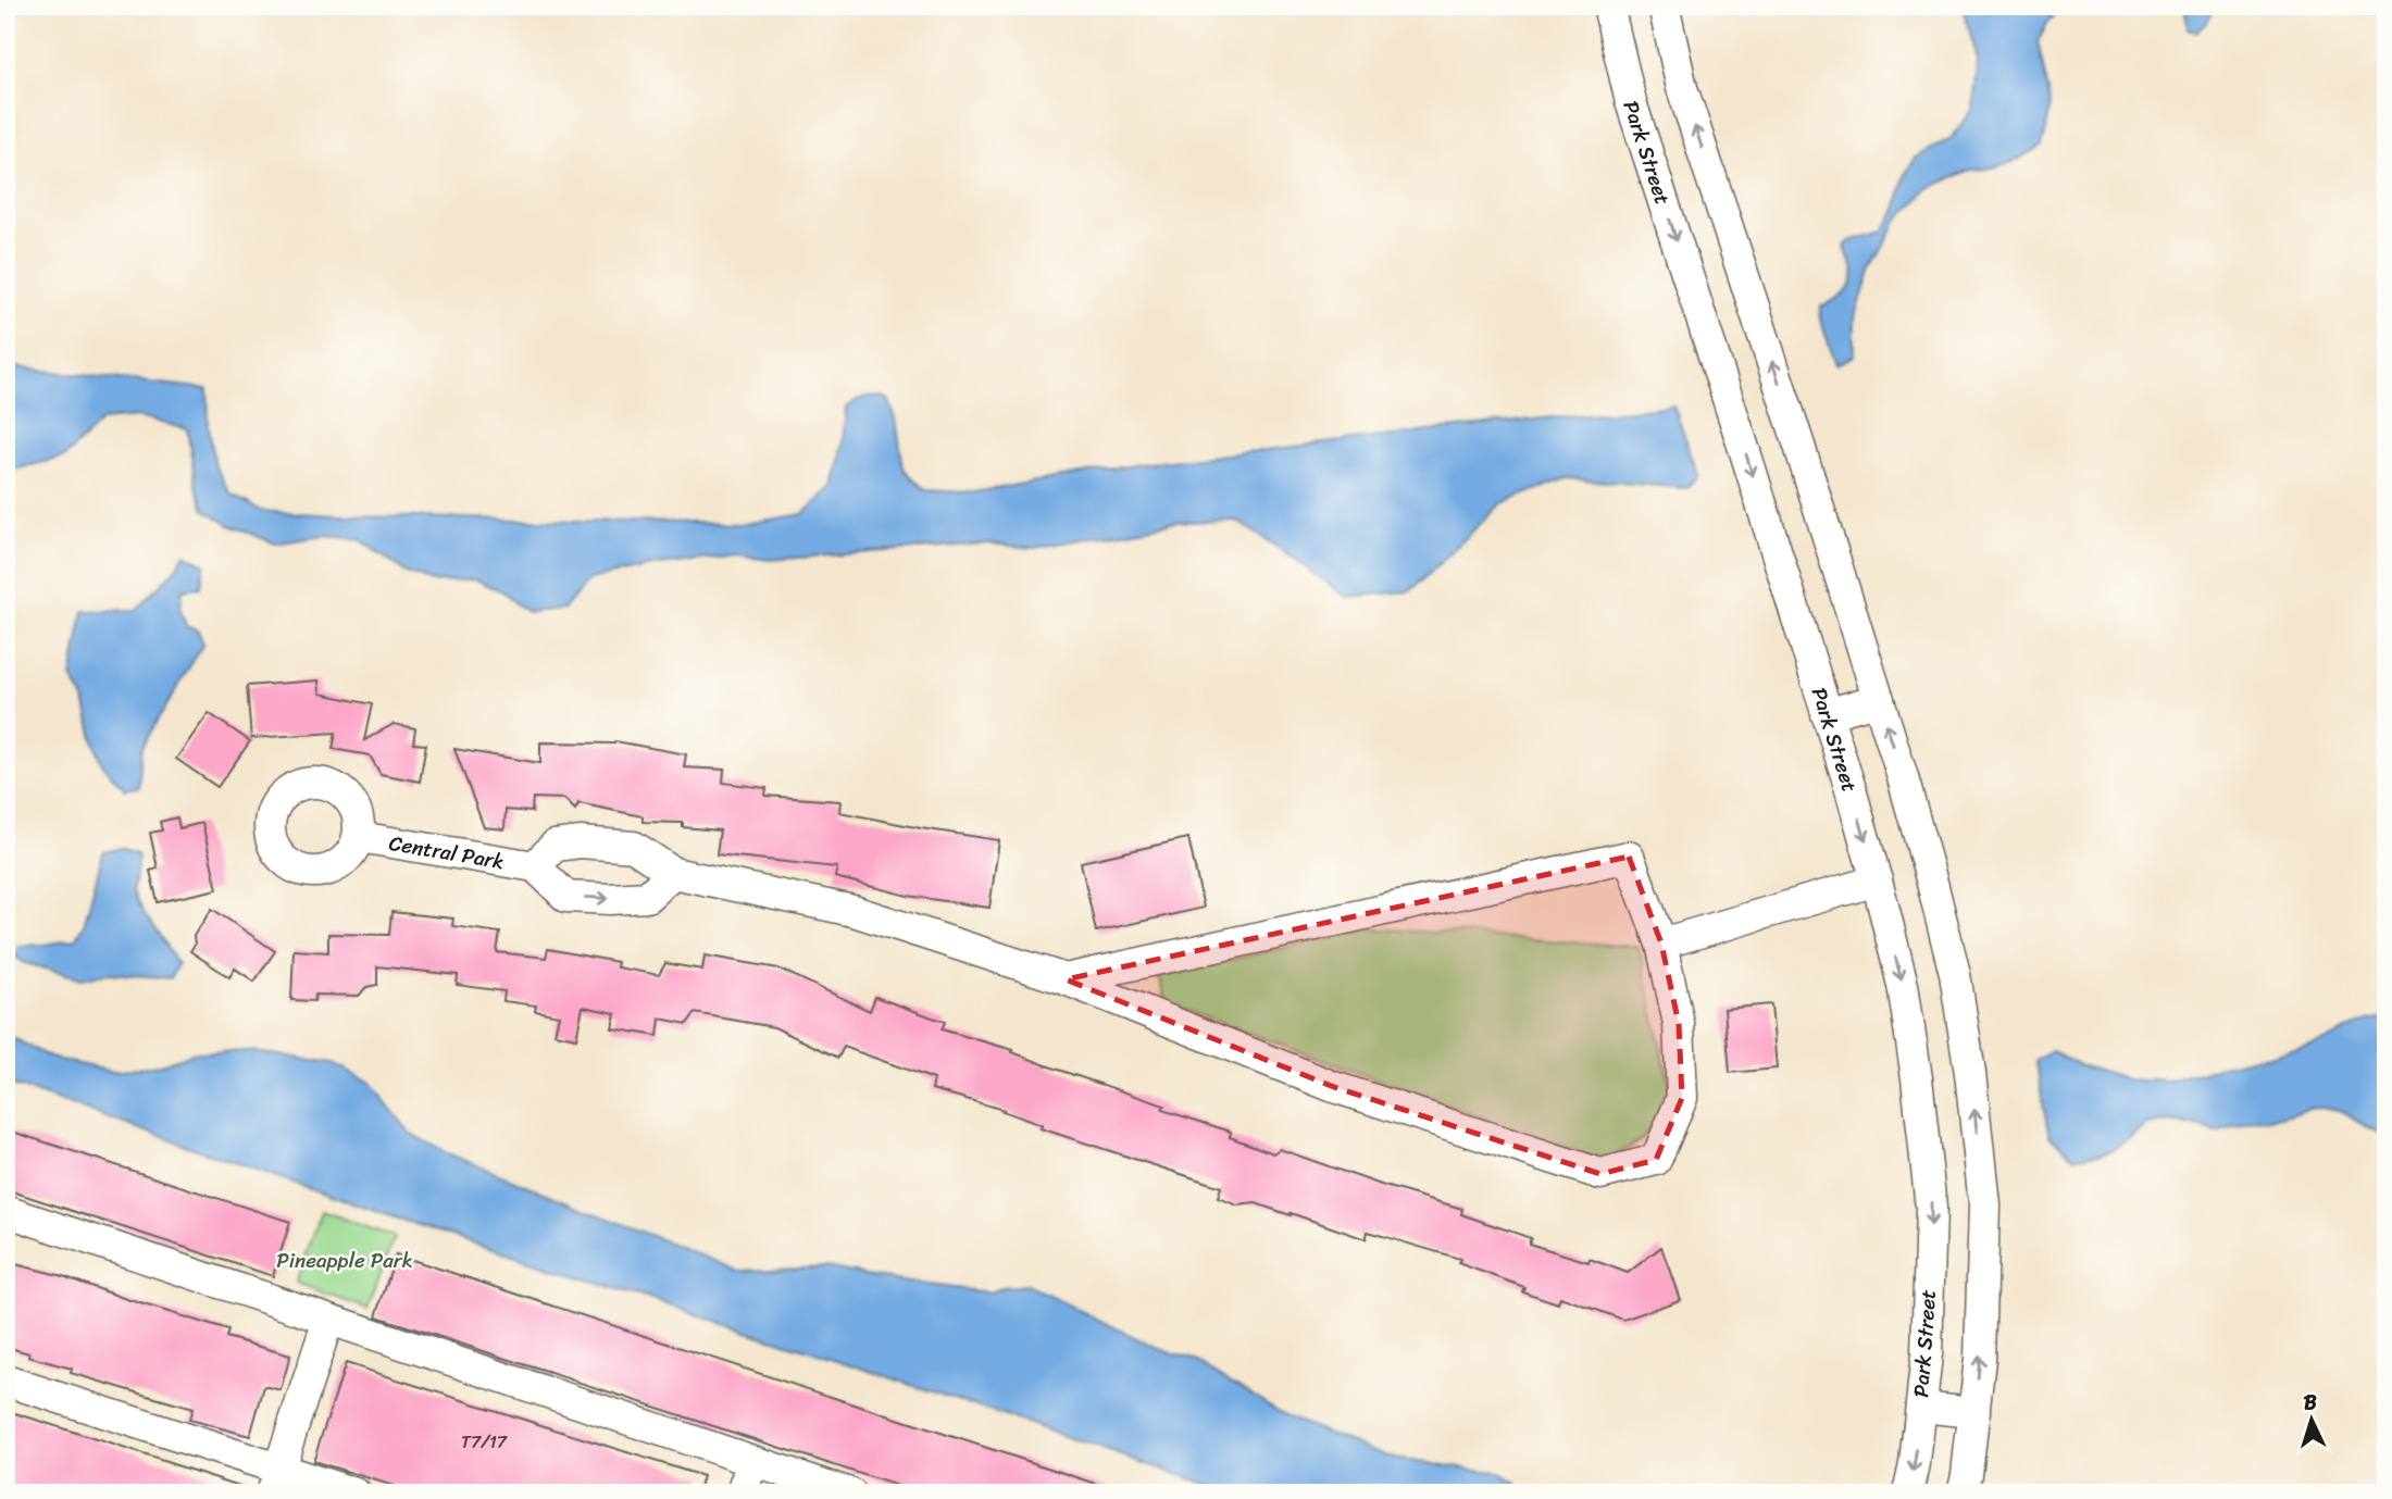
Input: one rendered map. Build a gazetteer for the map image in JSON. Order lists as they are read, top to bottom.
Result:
{
  "streets": {
    "street": ["Park Street", "Central Park"]
  },
  "parks": ["Pineapple Park"],
  "house_numbers": ["T7/17"],
  "north": "top"
}
